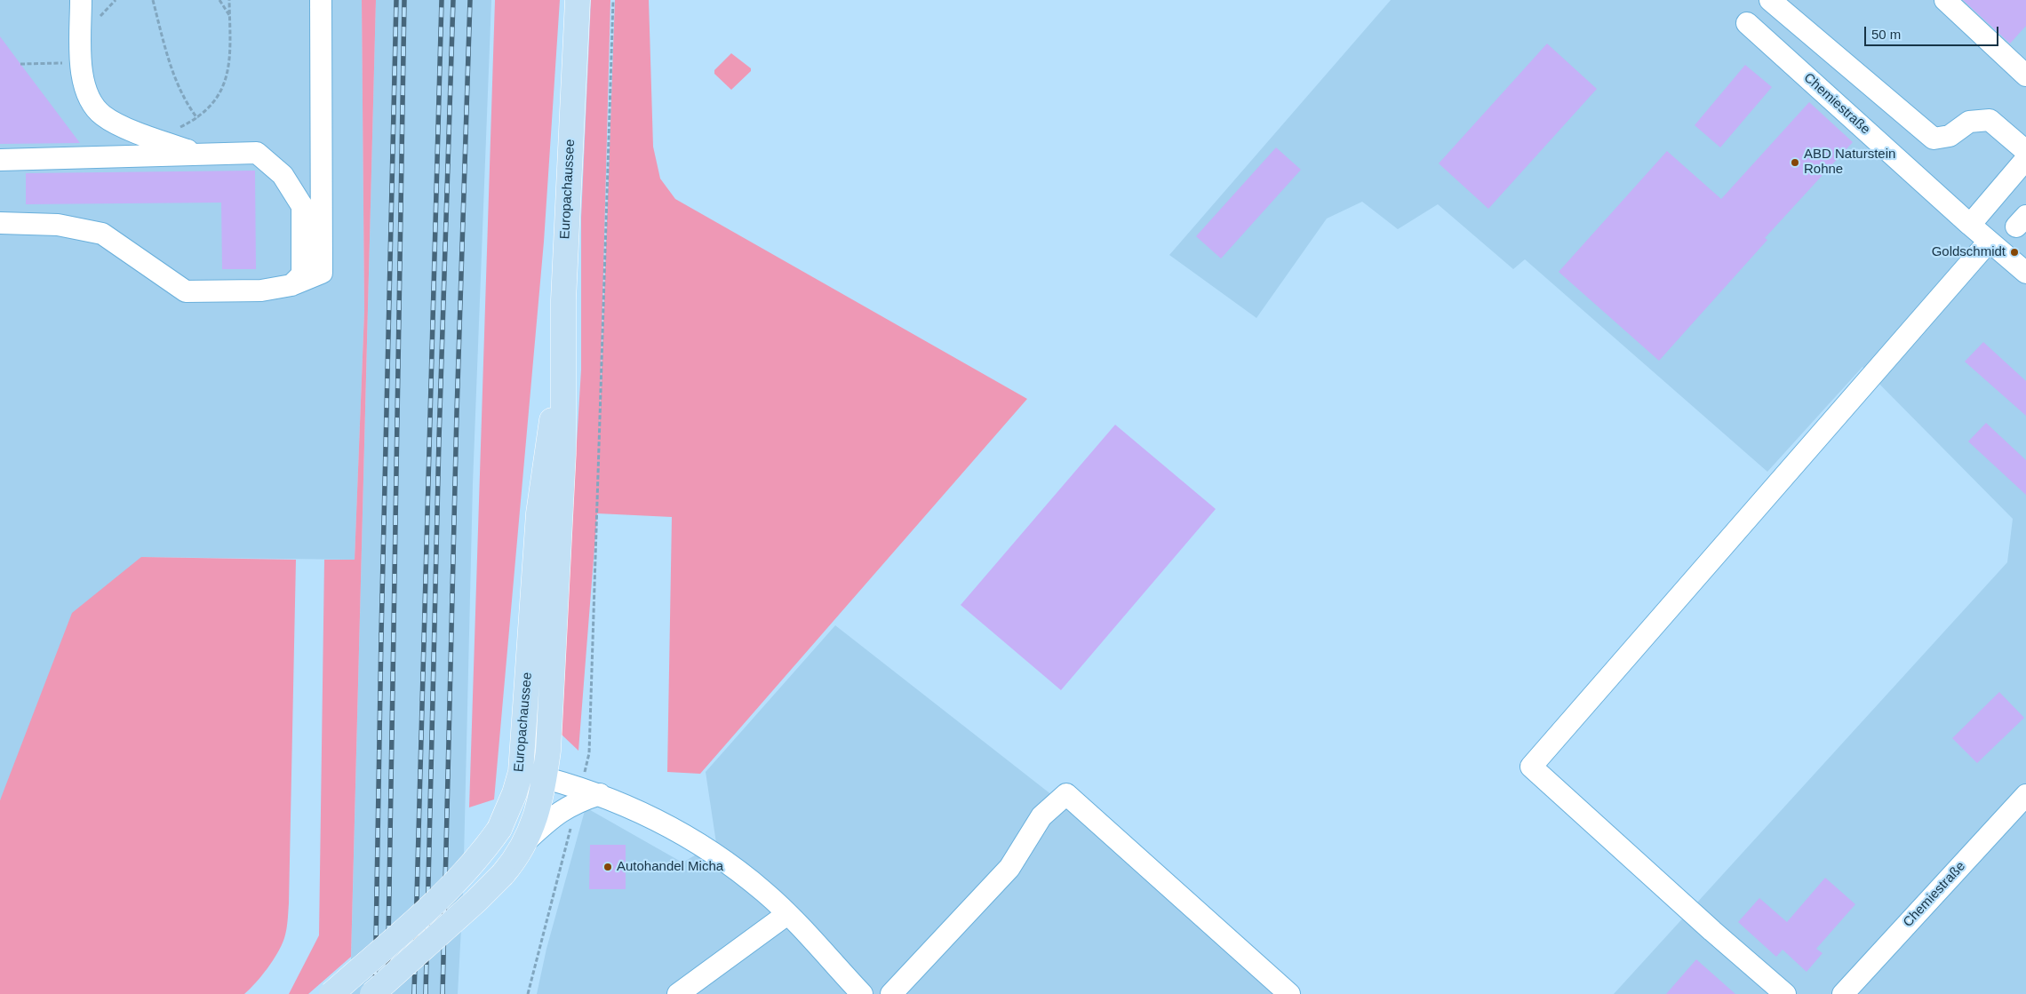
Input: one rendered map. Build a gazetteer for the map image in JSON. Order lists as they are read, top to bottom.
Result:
{
  "streets": {
    "main road": ["Europachaussee"],
    "street": ["Chemiestraße"]
  },
  "places": ["ABD Naturstein Rohne", "Goldschmidt", "Autohandel Micha"],
  "scale_bar": "50 m"
}
